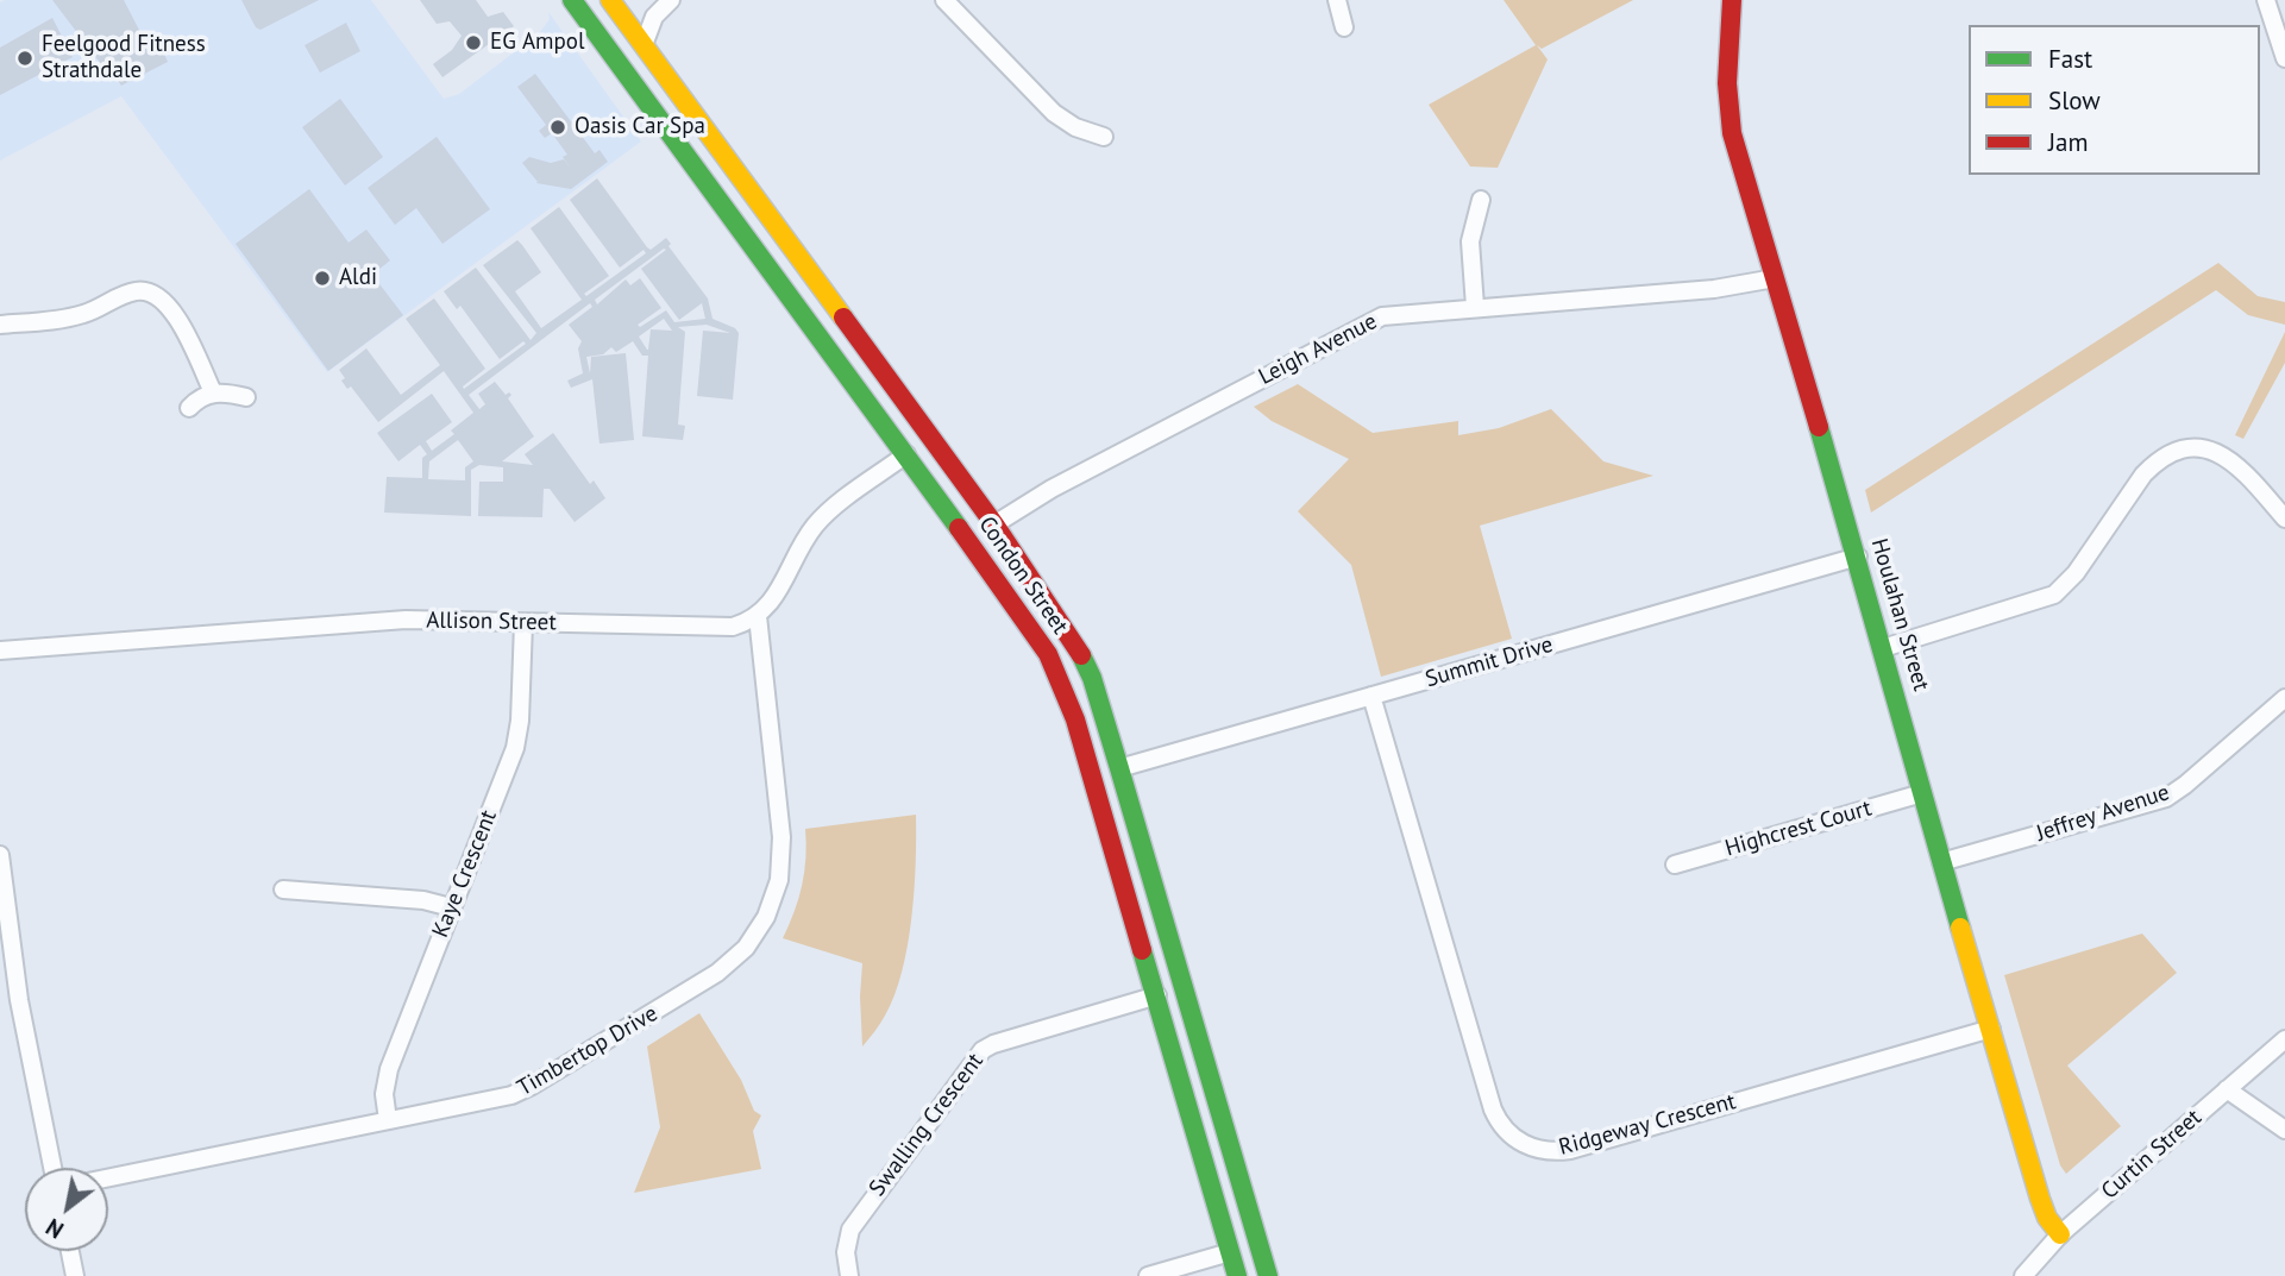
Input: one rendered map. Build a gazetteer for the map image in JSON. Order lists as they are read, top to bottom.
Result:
{
  "streets": {
    "main road": ["Condon Street", "Houlahan Street"],
    "street": [
      "Leigh Avenue",
      "Allison Street",
      "Summit Drive",
      "Jeffrey Avenue",
      "Highcrest Court",
      "Kaye Crescent",
      "Timbertop Drive",
      "Swalling Crescent",
      "Ridgeway Crescent",
      "Curtin Street"
    ]
  },
  "crossings": [
    ["Leigh Avenue", "Condon Street"],
    ["Leigh Avenue", "Houlahan Street"],
    ["Condon Street", "Summit Drive"],
    ["Condon Street", "Swalling Crescent"],
    ["Houlahan Street", "Summit Drive"],
    ["Houlahan Street", "Jeffrey Avenue"],
    ["Houlahan Street", "Highcrest Court"],
    ["Houlahan Street", "Ridgeway Crescent"],
    ["Houlahan Street", "Curtin Street"],
    ["Allison Street", "Kaye Crescent"],
    ["Allison Street", "Timbertop Drive"],
    ["Summit Drive", "Ridgeway Crescent"],
    ["Kaye Crescent", "Timbertop Drive"]
  ],
  "places": [
    "EG Ampol",
    "Feelgood Fitness Strathdale",
    "Oasis Car Spa",
    "Aldi"
  ],
  "legend": ["Fast", "Slow", "Jam"],
  "north": "bottom left"
}
